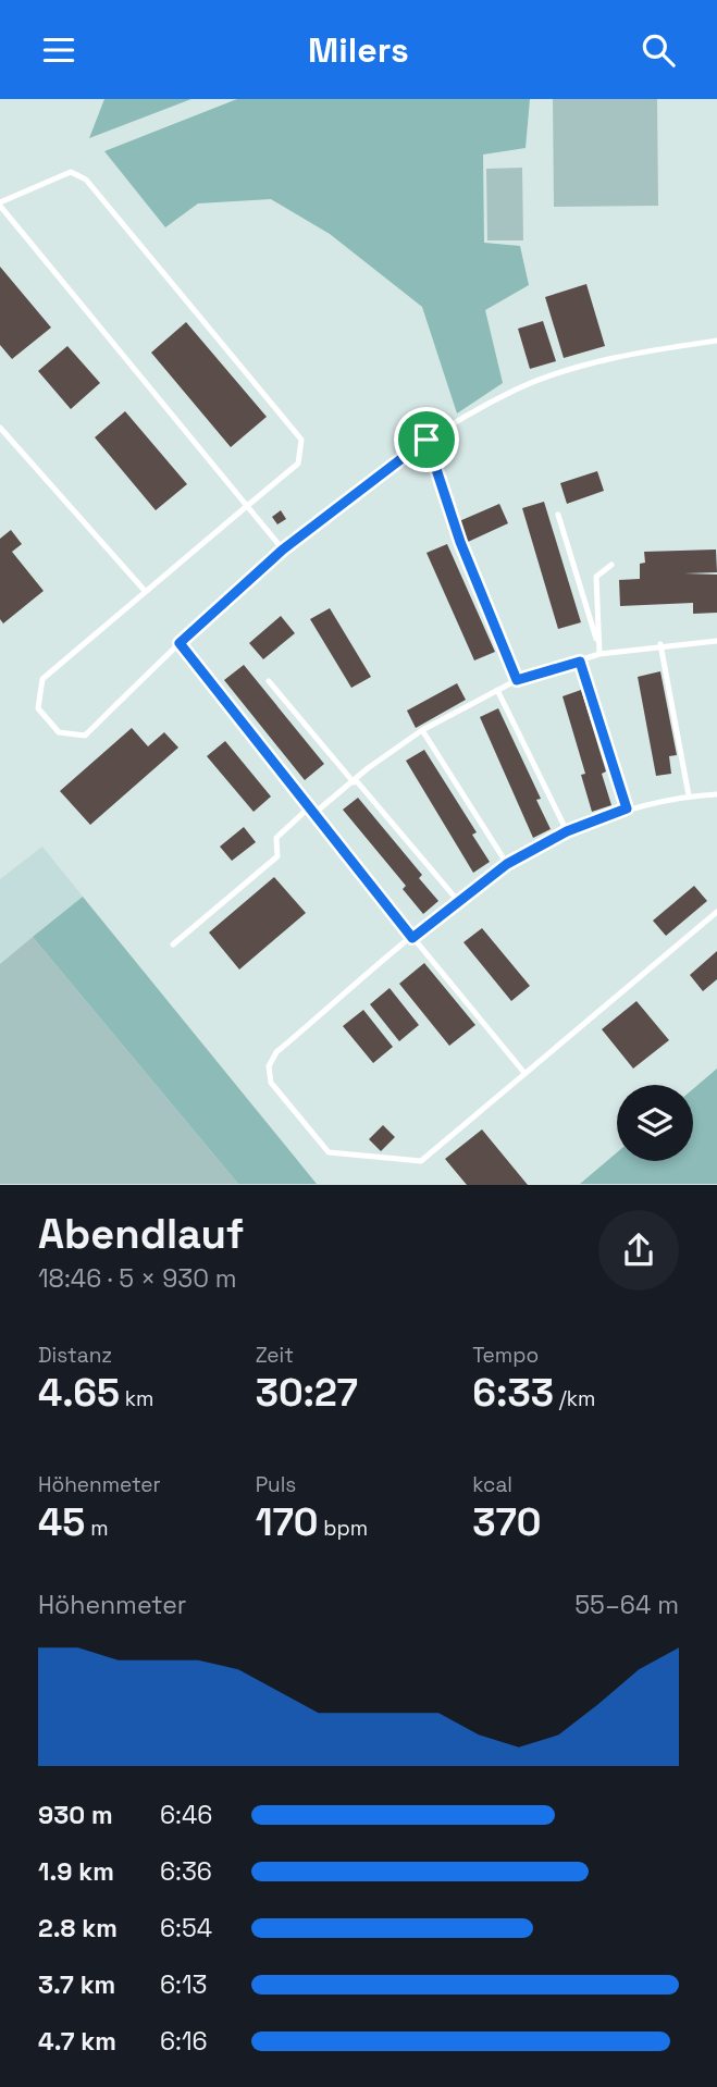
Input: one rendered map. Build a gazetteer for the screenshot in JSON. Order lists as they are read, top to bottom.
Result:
{
  "page": {
    "header": "Milers",
    "heading": ["Abendlauf", "18:46 · 5 × 930 m"],
    "stats": [
      ["Distanz", "4.65 km"],
      ["Zeit", "30:27"],
      ["Tempo", "6:33 /km"],
      ["Höhenmeter", "45 m"],
      ["Puls", "170 bpm"],
      ["kcal", "370"]
    ],
    "chart": ["Höhenmeter", "55–64 m"],
    "list": [
      {
        "name": "930 m",
        "note": "6:46"
      },
      {
        "name": "1.9 km",
        "note": "6:36"
      },
      {
        "name": "2.8 km",
        "note": "6:54"
      },
      {
        "name": "3.7 km",
        "note": "6:13"
      },
      {
        "name": "4.7 km",
        "note": "6:16"
      }
    ]
  }
}
